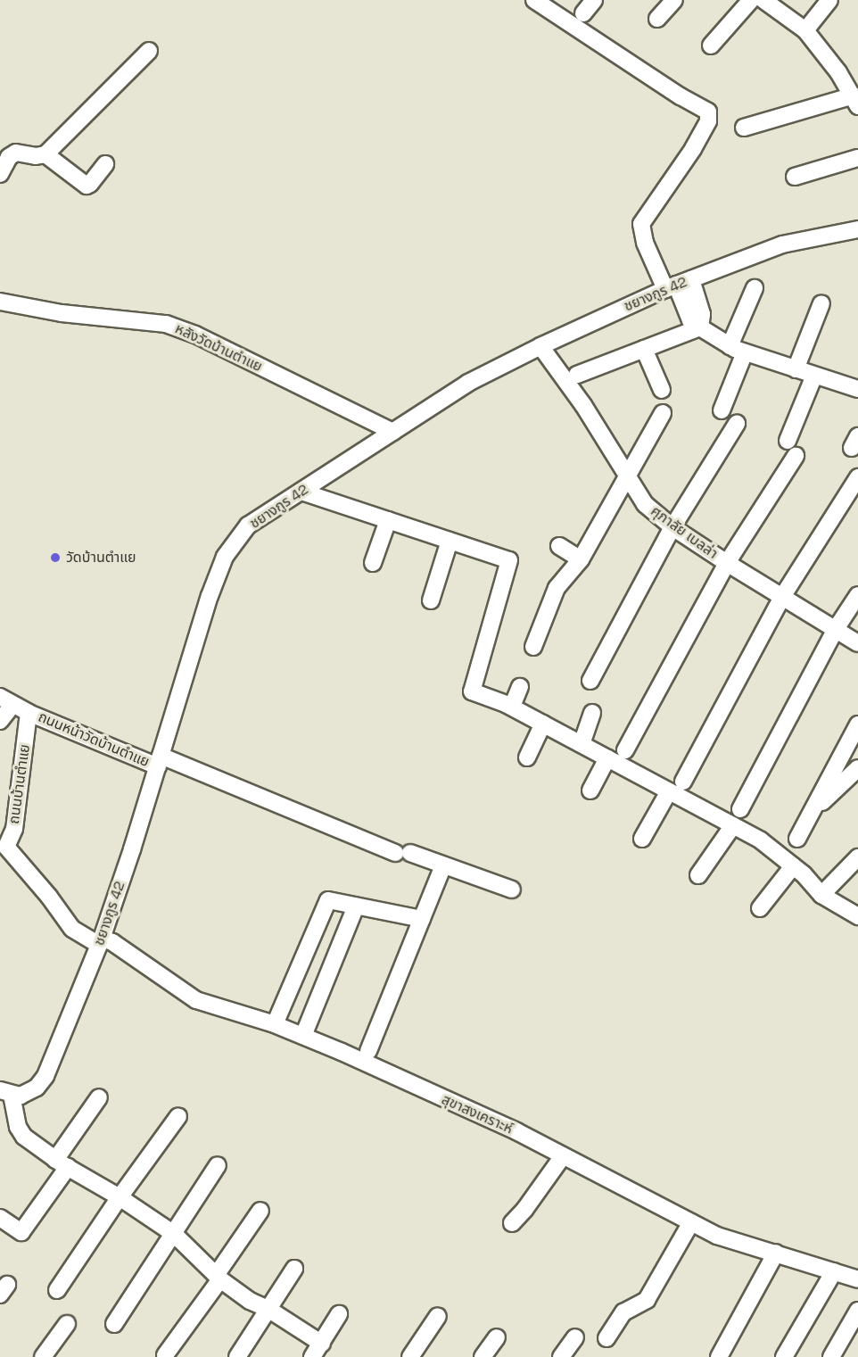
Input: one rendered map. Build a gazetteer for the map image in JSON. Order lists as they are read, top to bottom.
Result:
{
  "streets": {
    "street": [
      "ชยางกูร 42",
      "หลังวัดบ้านตำแย",
      "ศุภาลัย เบลล่า",
      "ถนนหน้าวัดบ้านตำแย",
      "ถนนบ้านตำแย",
      "สุขาสงเคราะห์"
    ]
  },
  "crossings": [
    ["ชยางกูร 42", "หลังวัดบ้านตำแย"],
    ["ชยางกูร 42", "ศุภาลัย เบลล่า"],
    ["ชยางกูร 42", "ถนนหน้าวัดบ้านตำแย"],
    ["ชยางกูร 42", "ถนนบ้านตำแย"],
    ["ชยางกูร 42", "สุขาสงเคราะห์"],
    ["ถนนหน้าวัดบ้านตำแย", "ถนนบ้านตำแย"],
    ["ถนนบ้านตำแย", "สุขาสงเคราะห์"]
  ],
  "places": ["วัดบ้านตำแย"]
}
